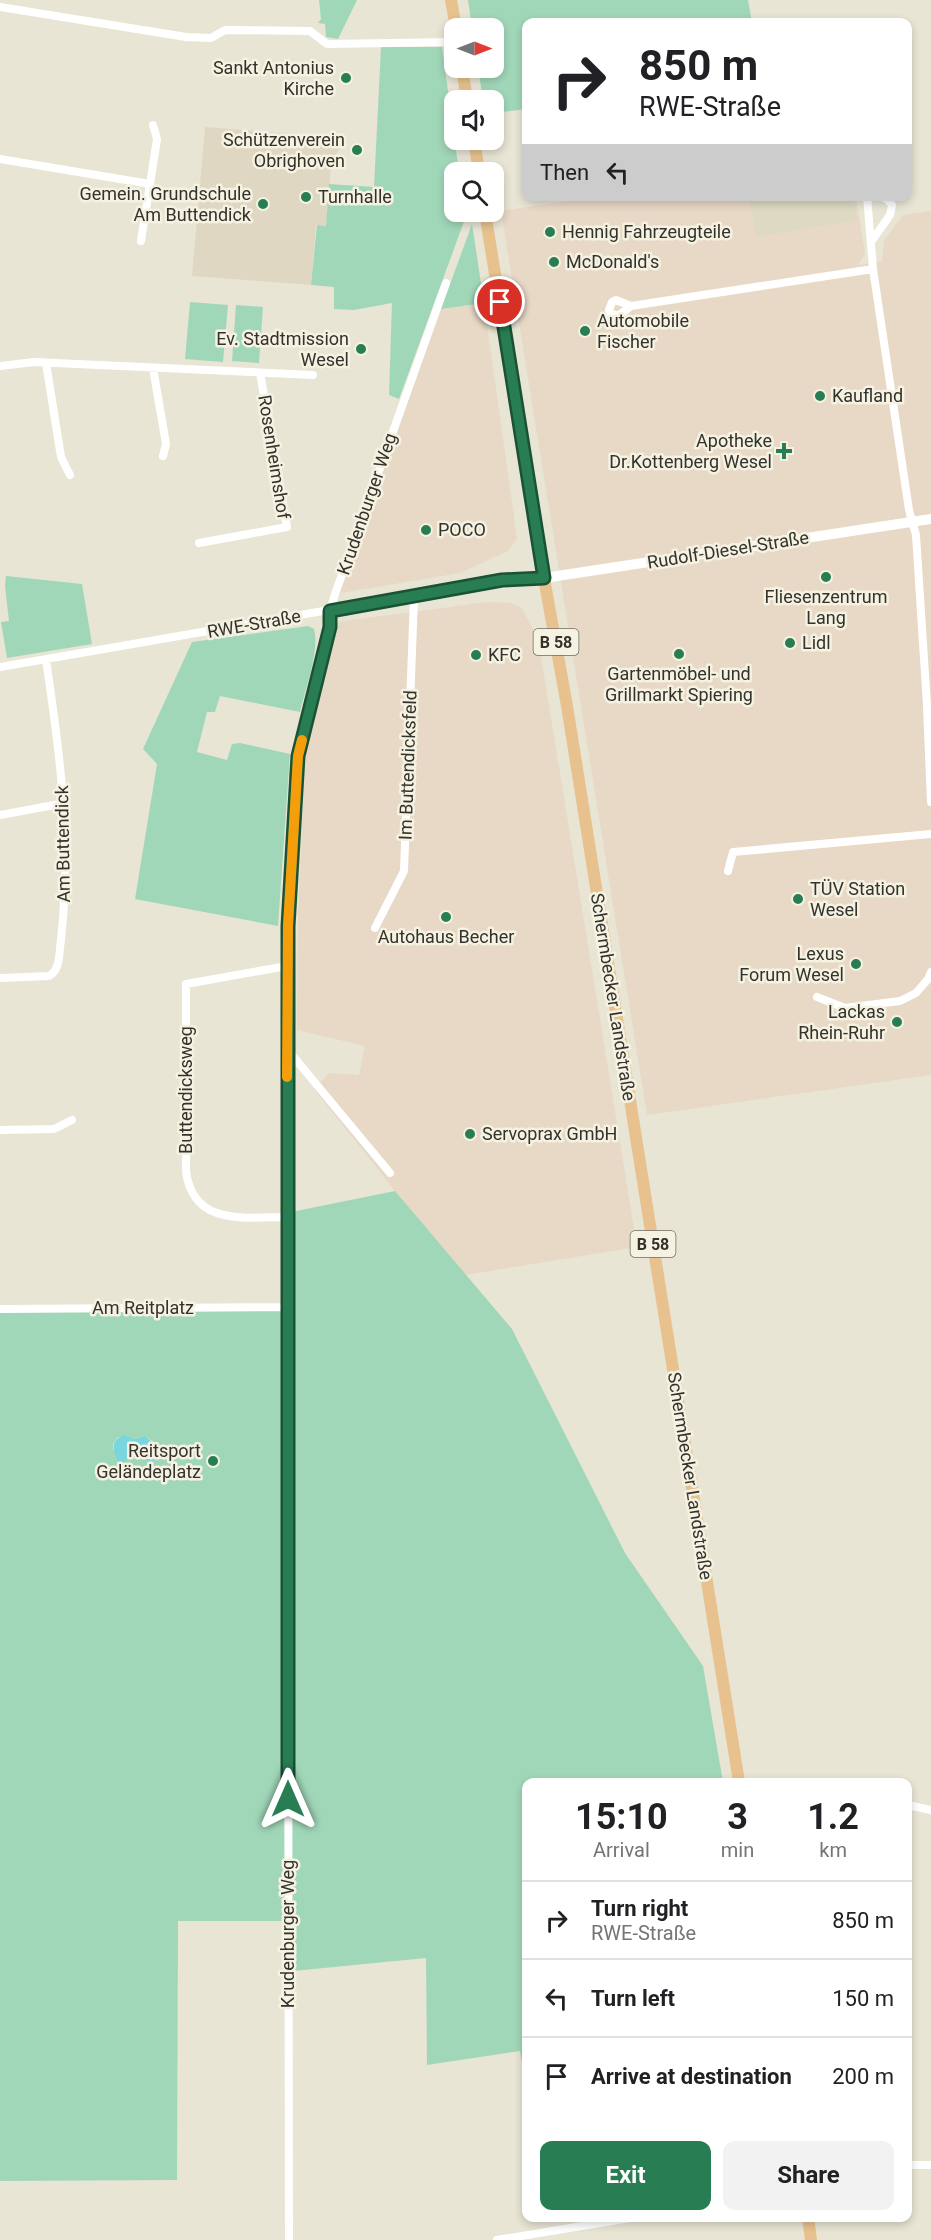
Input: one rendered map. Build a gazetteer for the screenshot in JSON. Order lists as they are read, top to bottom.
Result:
{
  "streets": {
    "main road": ["B 58", "Schermbecker Landstraße"],
    "street": [
      "Rosenheimshof",
      "Krudenburger Weg",
      "Rudolf-Diesel-Straße",
      "RWE-Straße",
      "Im Buttendicksfeld",
      "Am Buttendick",
      "Buttendicksweg",
      "Am Reitplatz"
    ]
  },
  "crossings": [
    ["Krudenburger Weg", "RWE-Straße"],
    ["Krudenburger Weg", "Buttendicksweg"],
    ["Krudenburger Weg", "Am Reitplatz"],
    ["Rudolf-Diesel-Straße", "RWE-Straße"],
    ["Rudolf-Diesel-Straße", "Schermbecker Landstraße"],
    ["RWE-Straße", "Im Buttendicksfeld"],
    ["RWE-Straße", "Am Buttendick"],
    ["RWE-Straße", "Schermbecker Landstraße"]
  ],
  "places": {
    "other": [
      "Sankt Antonius Kirche",
      "Schützenverein Obrighoven",
      "Turnhalle",
      "Gemein. Grundschule Am Buttendick",
      "Hennig Fahrzeugteile",
      "McDonald's",
      "Automobile Fischer",
      "Ev. Stadtmission Wesel",
      "Kaufland",
      "POCO",
      "Fliesenzentrum Lang",
      "Lidl",
      "Gartenmöbel- und Grillmarkt Spiering",
      "KFC",
      "TÜV Station Wesel",
      "Autohaus Becher",
      "Lexus Forum Wesel",
      "Lackas Rhein-Ruhr",
      "Servoprax GmbH",
      "Reitsport Geländeplatz"
    ],
    "health": ["Apotheke Dr.Kottenberg Wesel"]
  },
  "north": "right",
  "page": {
    "turn": ["850 m", "RWE-Straße"],
    "then": "Then",
    "eta": [
      "15:10",
      "Arrival",
      "3",
      "min",
      "1.2",
      "km"
    ],
    "list": [
      {
        "name": "Turn right",
        "note": "RWE-Straße",
        "value": "850 m"
      },
      {
        "name": "Turn left",
        "value": "150 m"
      },
      {
        "name": "Arrive at destination",
        "value": "200 m"
      }
    ],
    "buttons": ["Exit", "Share"]
  }
}
